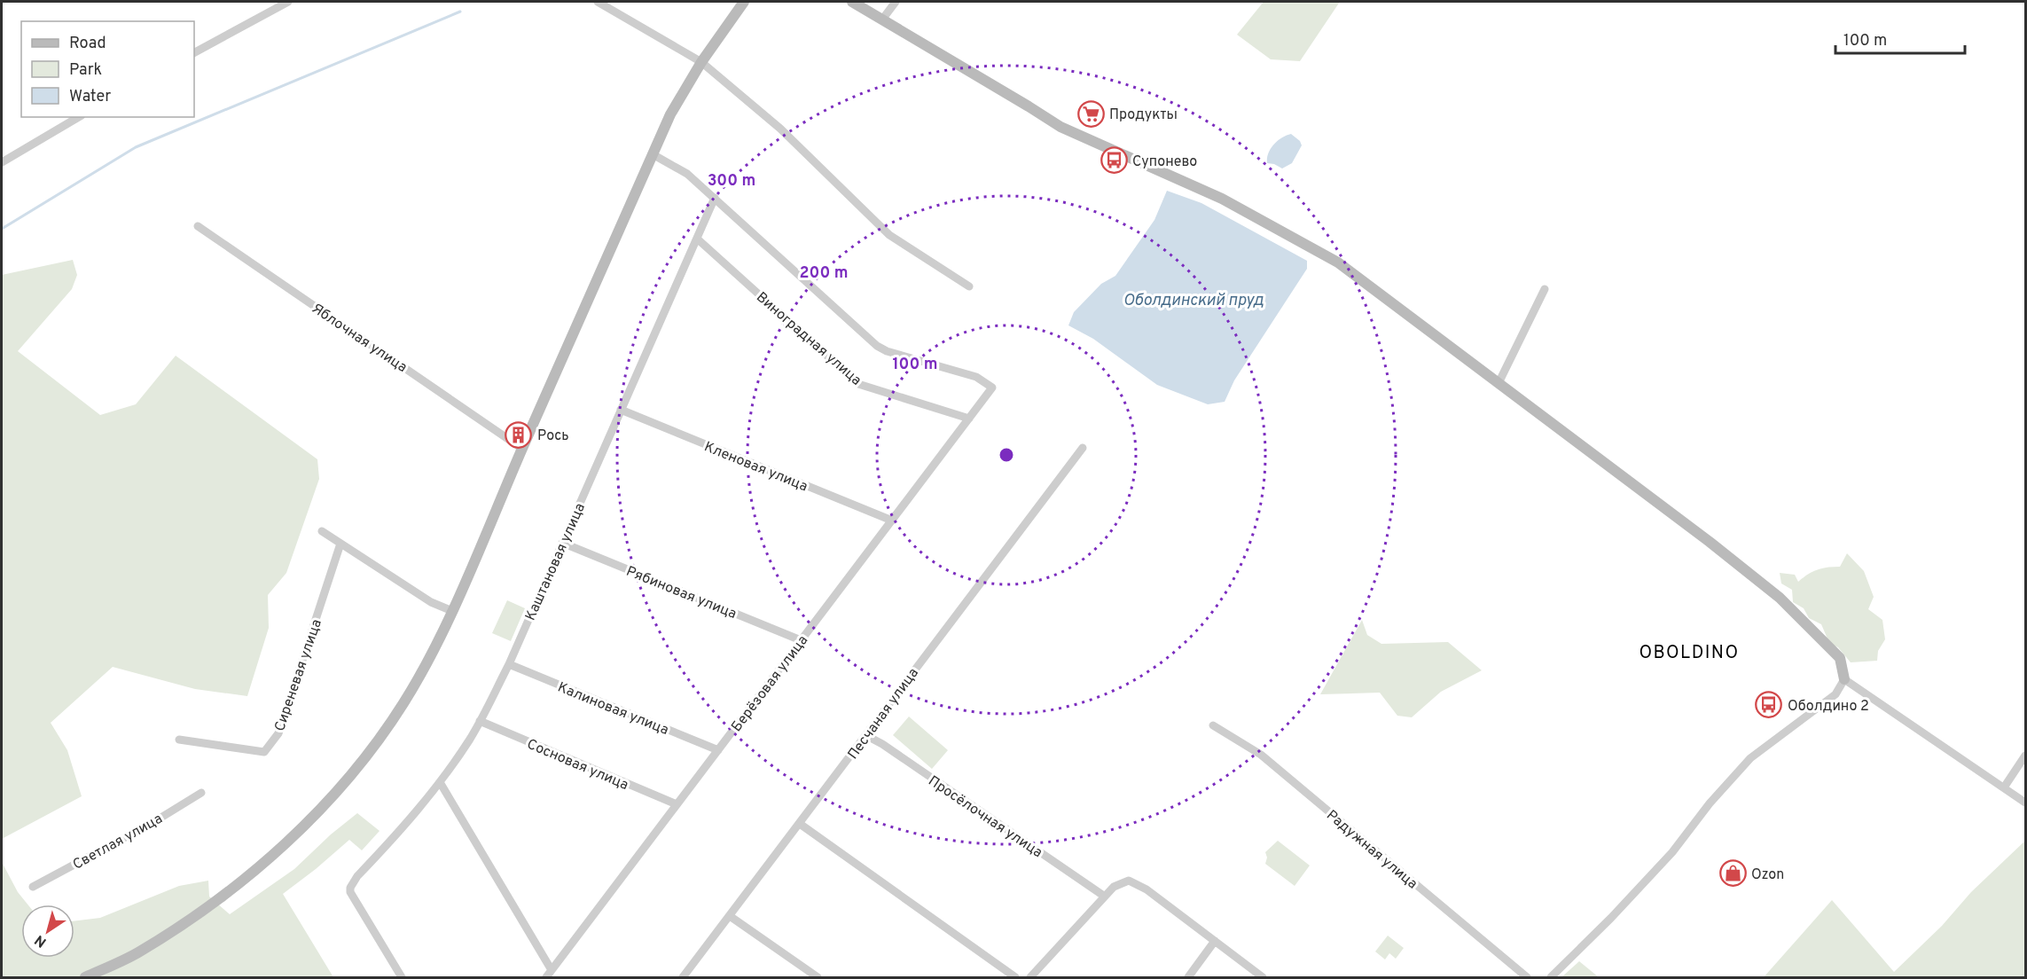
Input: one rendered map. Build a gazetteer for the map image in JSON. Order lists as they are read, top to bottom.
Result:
{
  "streets": {
    "street": [
      "Яблочная улица",
      "Виноградная улица",
      "Кленовая улица",
      "Каштановая улица",
      "Рябиновая улица",
      "Сиреневая улица",
      "Берёзовая улица",
      "Калиновая улица",
      "Песчаная улица",
      "Сосновая улица",
      "Просёлочная улица",
      "Светлая улица",
      "Радужная улица"
    ]
  },
  "crossings": [
    ["Виноградная улица", "Каштановая улица"],
    ["Виноградная улица", "Берёзовая улица"],
    ["Кленовая улица", "Каштановая улица"],
    ["Кленовая улица", "Берёзовая улица"],
    ["Каштановая улица", "Рябиновая улица"],
    ["Каштановая улица", "Берёзовая улица"],
    ["Каштановая улица", "Калиновая улица"],
    ["Каштановая улица", "Сосновая улица"],
    ["Рябиновая улица", "Берёзовая улица"],
    ["Берёзовая улица", "Калиновая улица"],
    ["Берёзовая улица", "Сосновая улица"],
    ["Песчаная улица", "Просёлочная улица"]
  ],
  "districts": ["OBOLDINO"],
  "water": ["Оболдинский пруд"],
  "places": {
    "supermarket": ["Продукты"],
    "bus stop": ["Супонево", "Оболдино 2"],
    "building": ["Рось"],
    "shop": ["Ozon"]
  },
  "legend": ["Road", "Park", "Water"],
  "scale_bar": "100 m",
  "north": "bottom left",
  "rings": ["300 m", "200 m", "100 m"]
}
